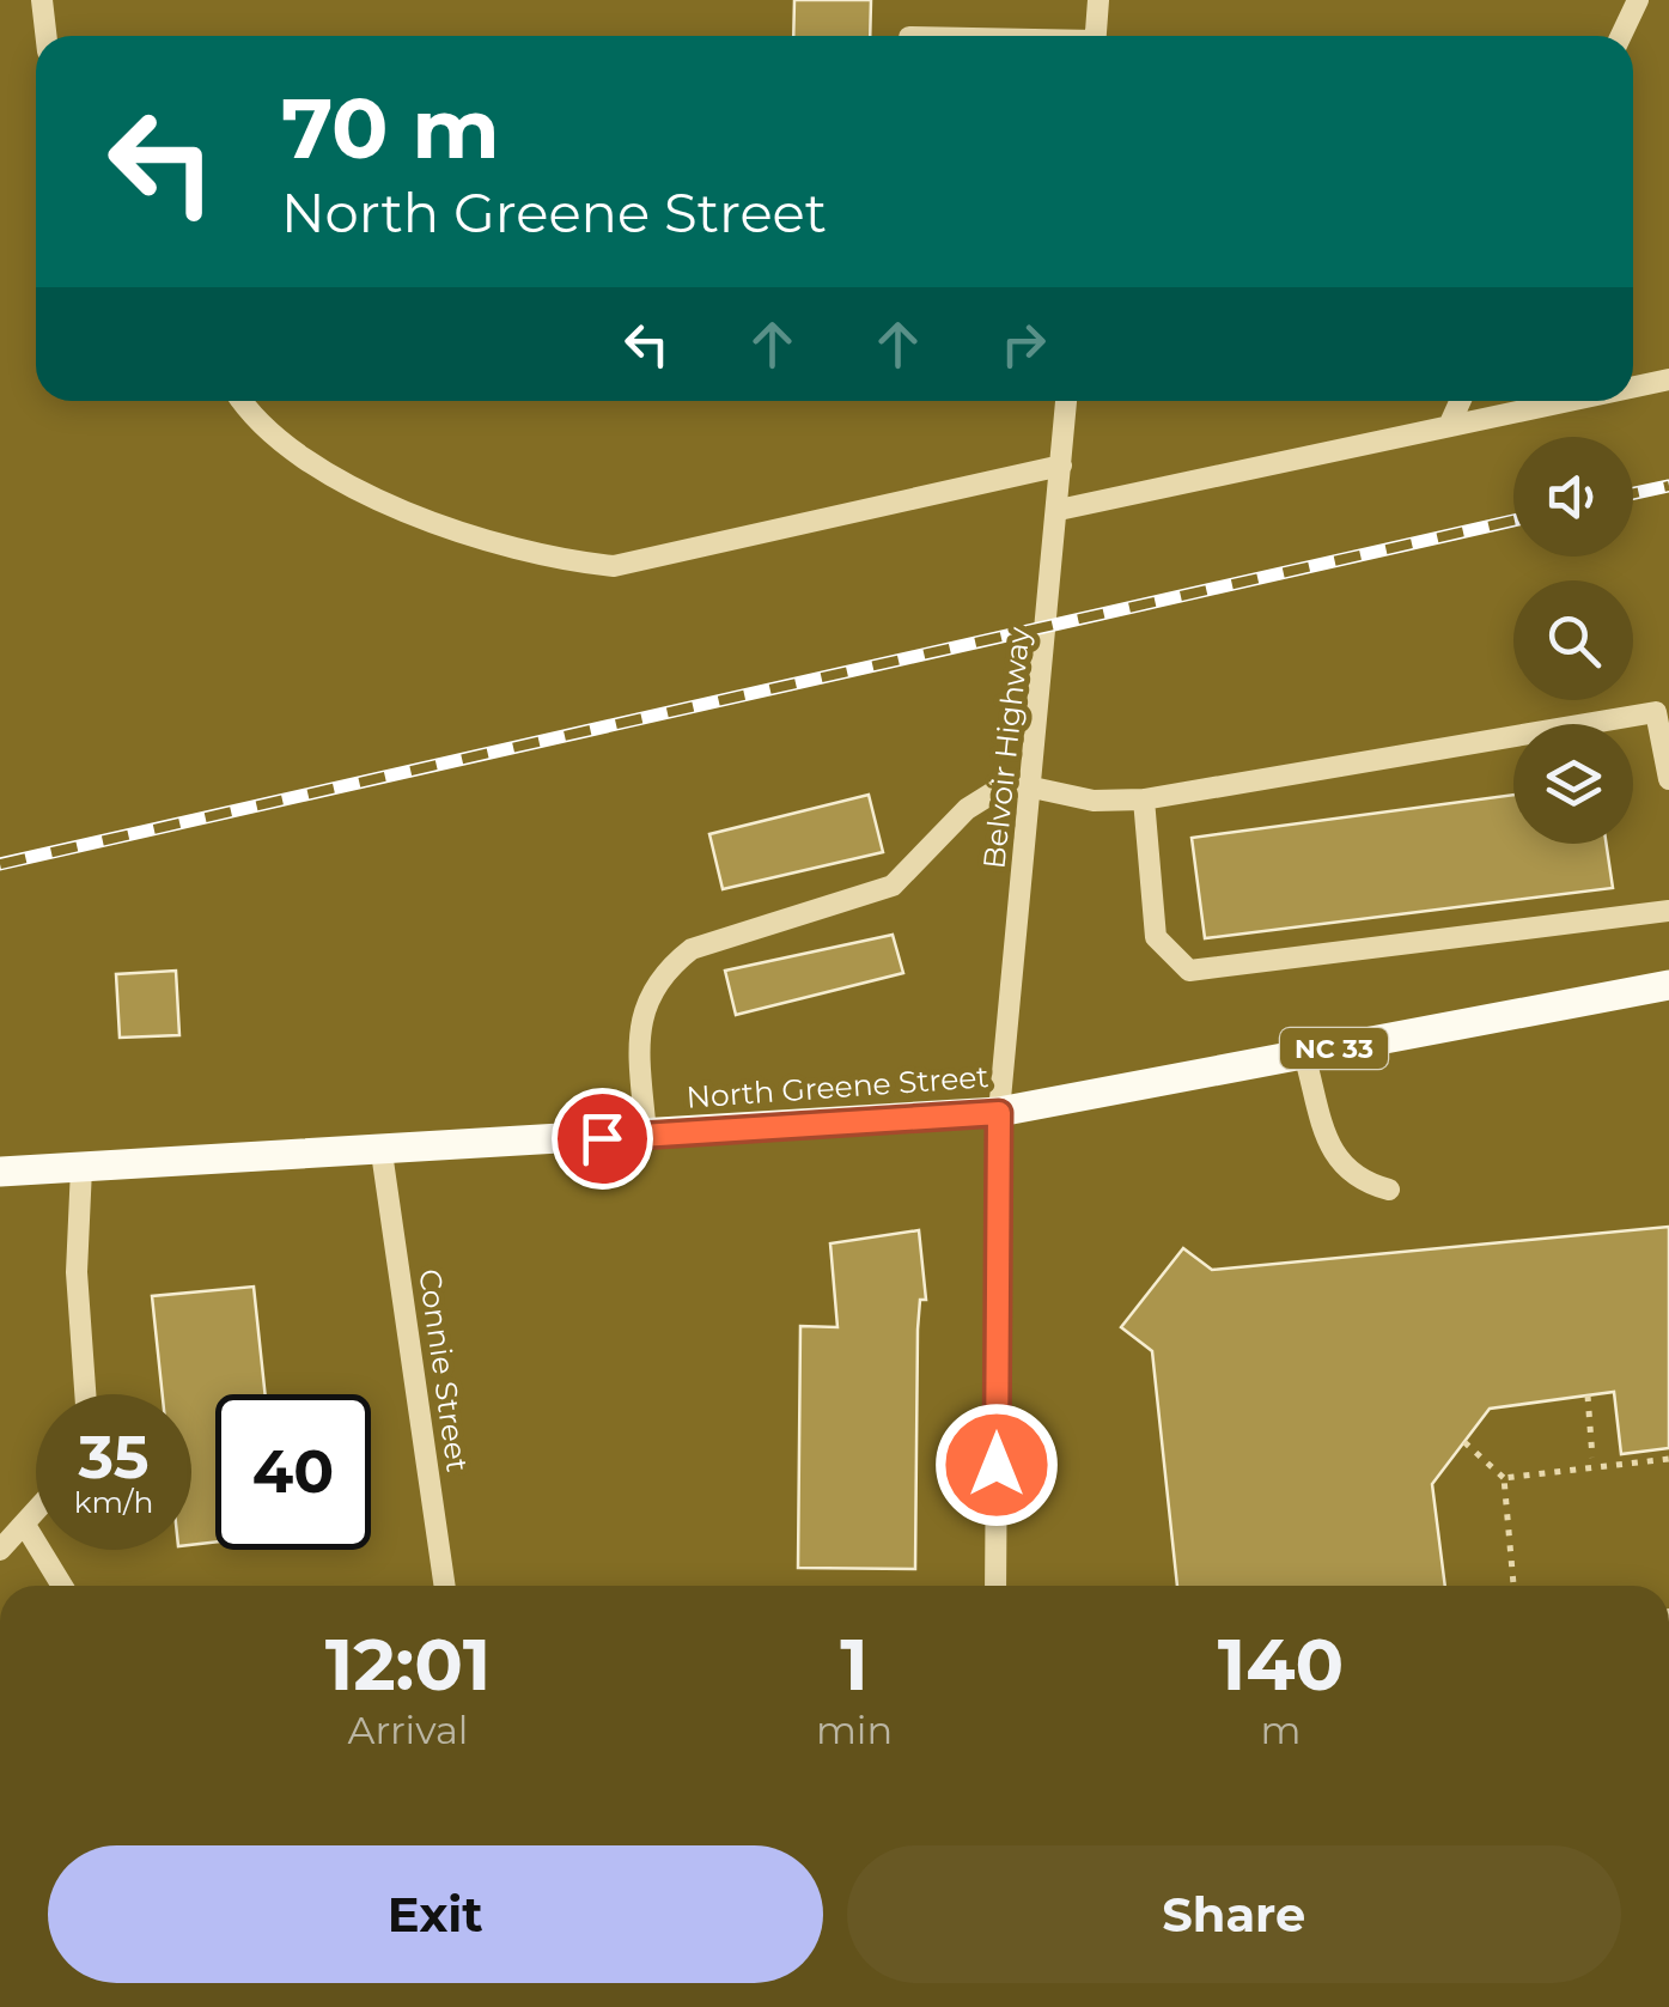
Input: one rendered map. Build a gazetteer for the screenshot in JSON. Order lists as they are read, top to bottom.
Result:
{
  "streets": {
    "main road": ["NC 33", "North Greene Street"],
    "street": ["Belvoir Highway", "Connie Street"]
  },
  "crossings": [
    ["Belvoir Highway", "North Greene Street"],
    ["North Greene Street", "Connie Street"]
  ],
  "page": {
    "turn": ["70 m", "North Greene Street"],
    "speed": "35 km/h",
    "limit": "40",
    "eta": [
      "12:01",
      "Arrival",
      "1",
      "min",
      "140",
      "m"
    ],
    "buttons": ["Exit", "Share"]
  }
}
